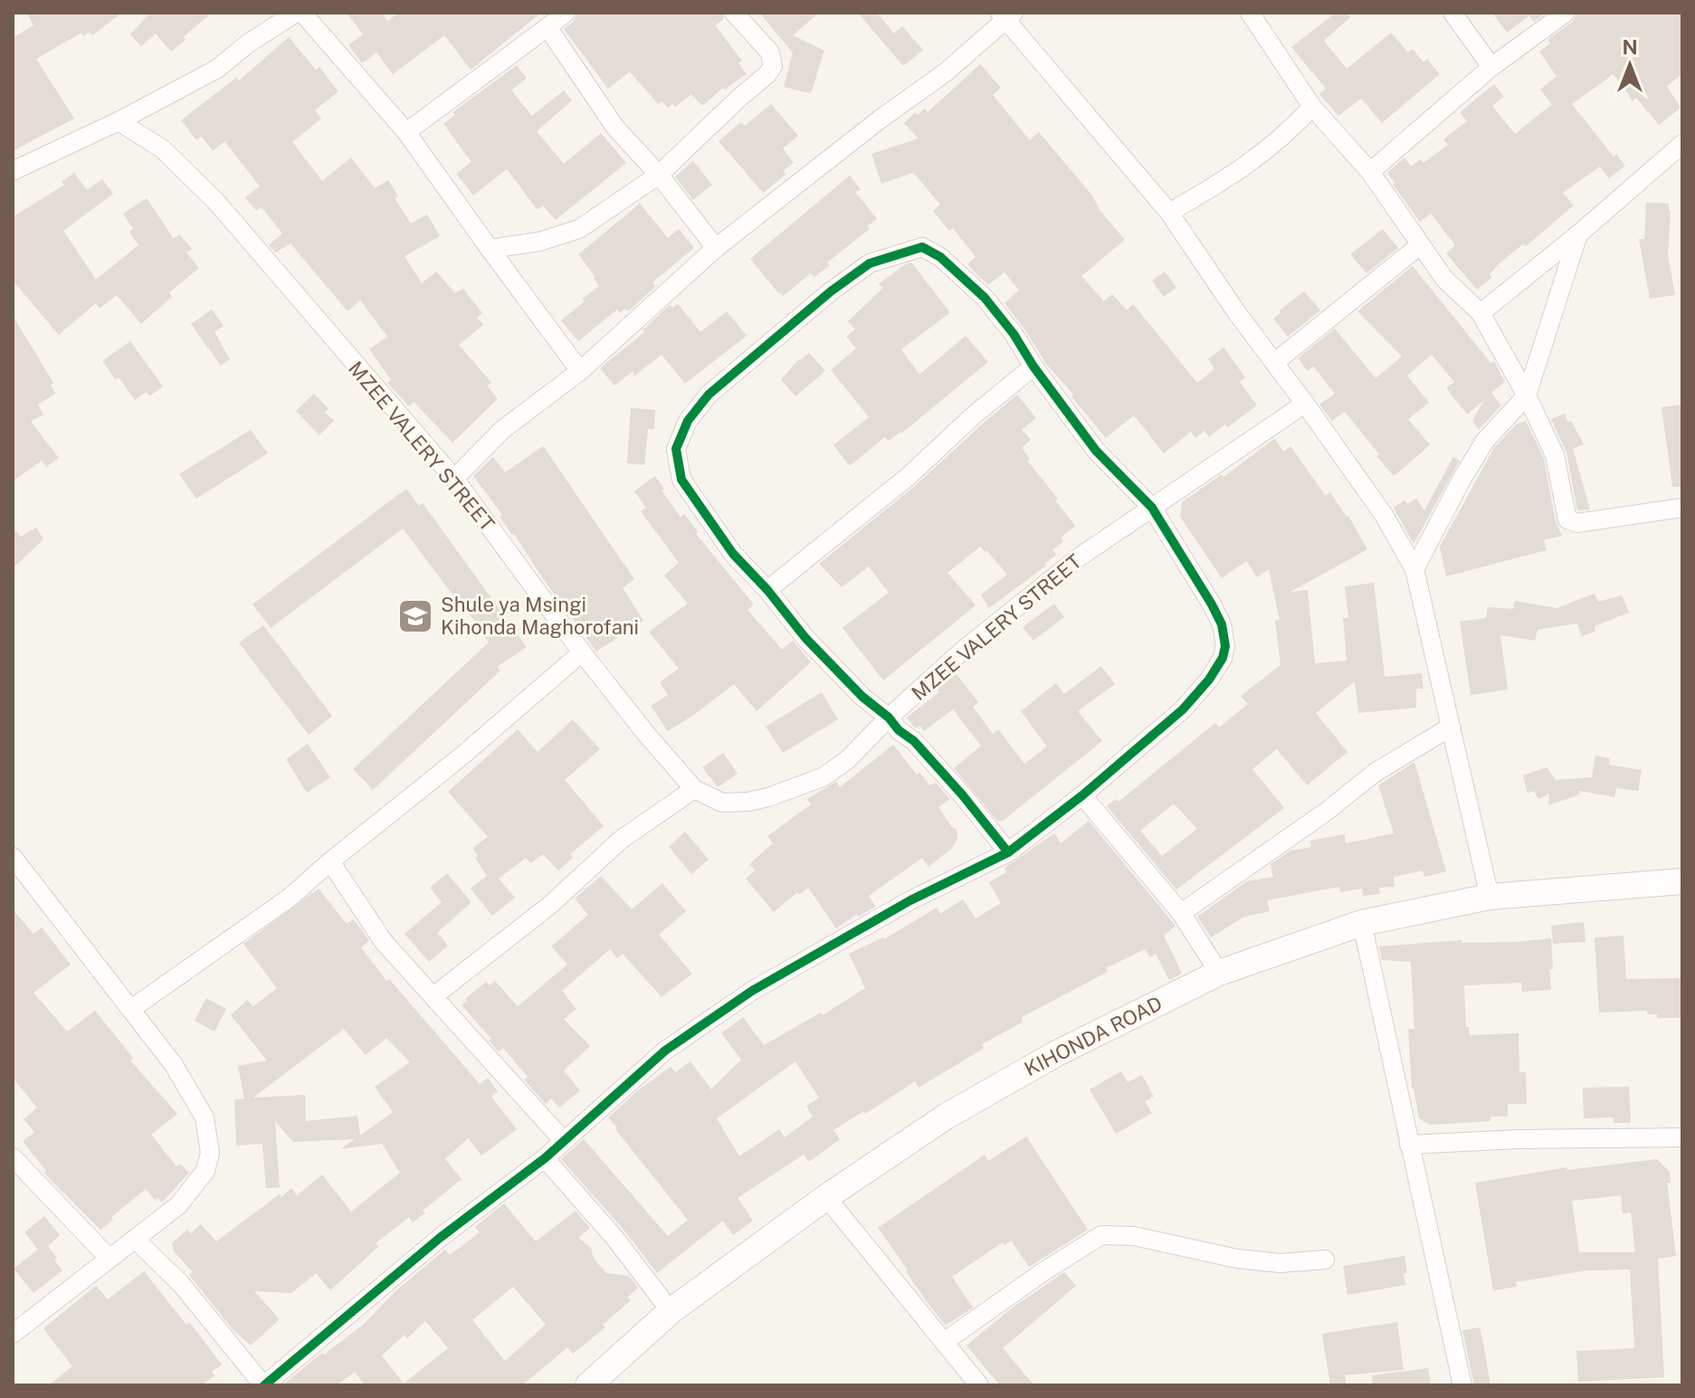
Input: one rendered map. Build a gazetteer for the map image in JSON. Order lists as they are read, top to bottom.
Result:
{
  "streets": {
    "street": ["MZEE VALERY STREET", "KIHONDA ROAD"]
  },
  "places": {
    "school or university": ["Shule ya Msingi Kihonda Maghorofani"]
  },
  "north": "top"
}
